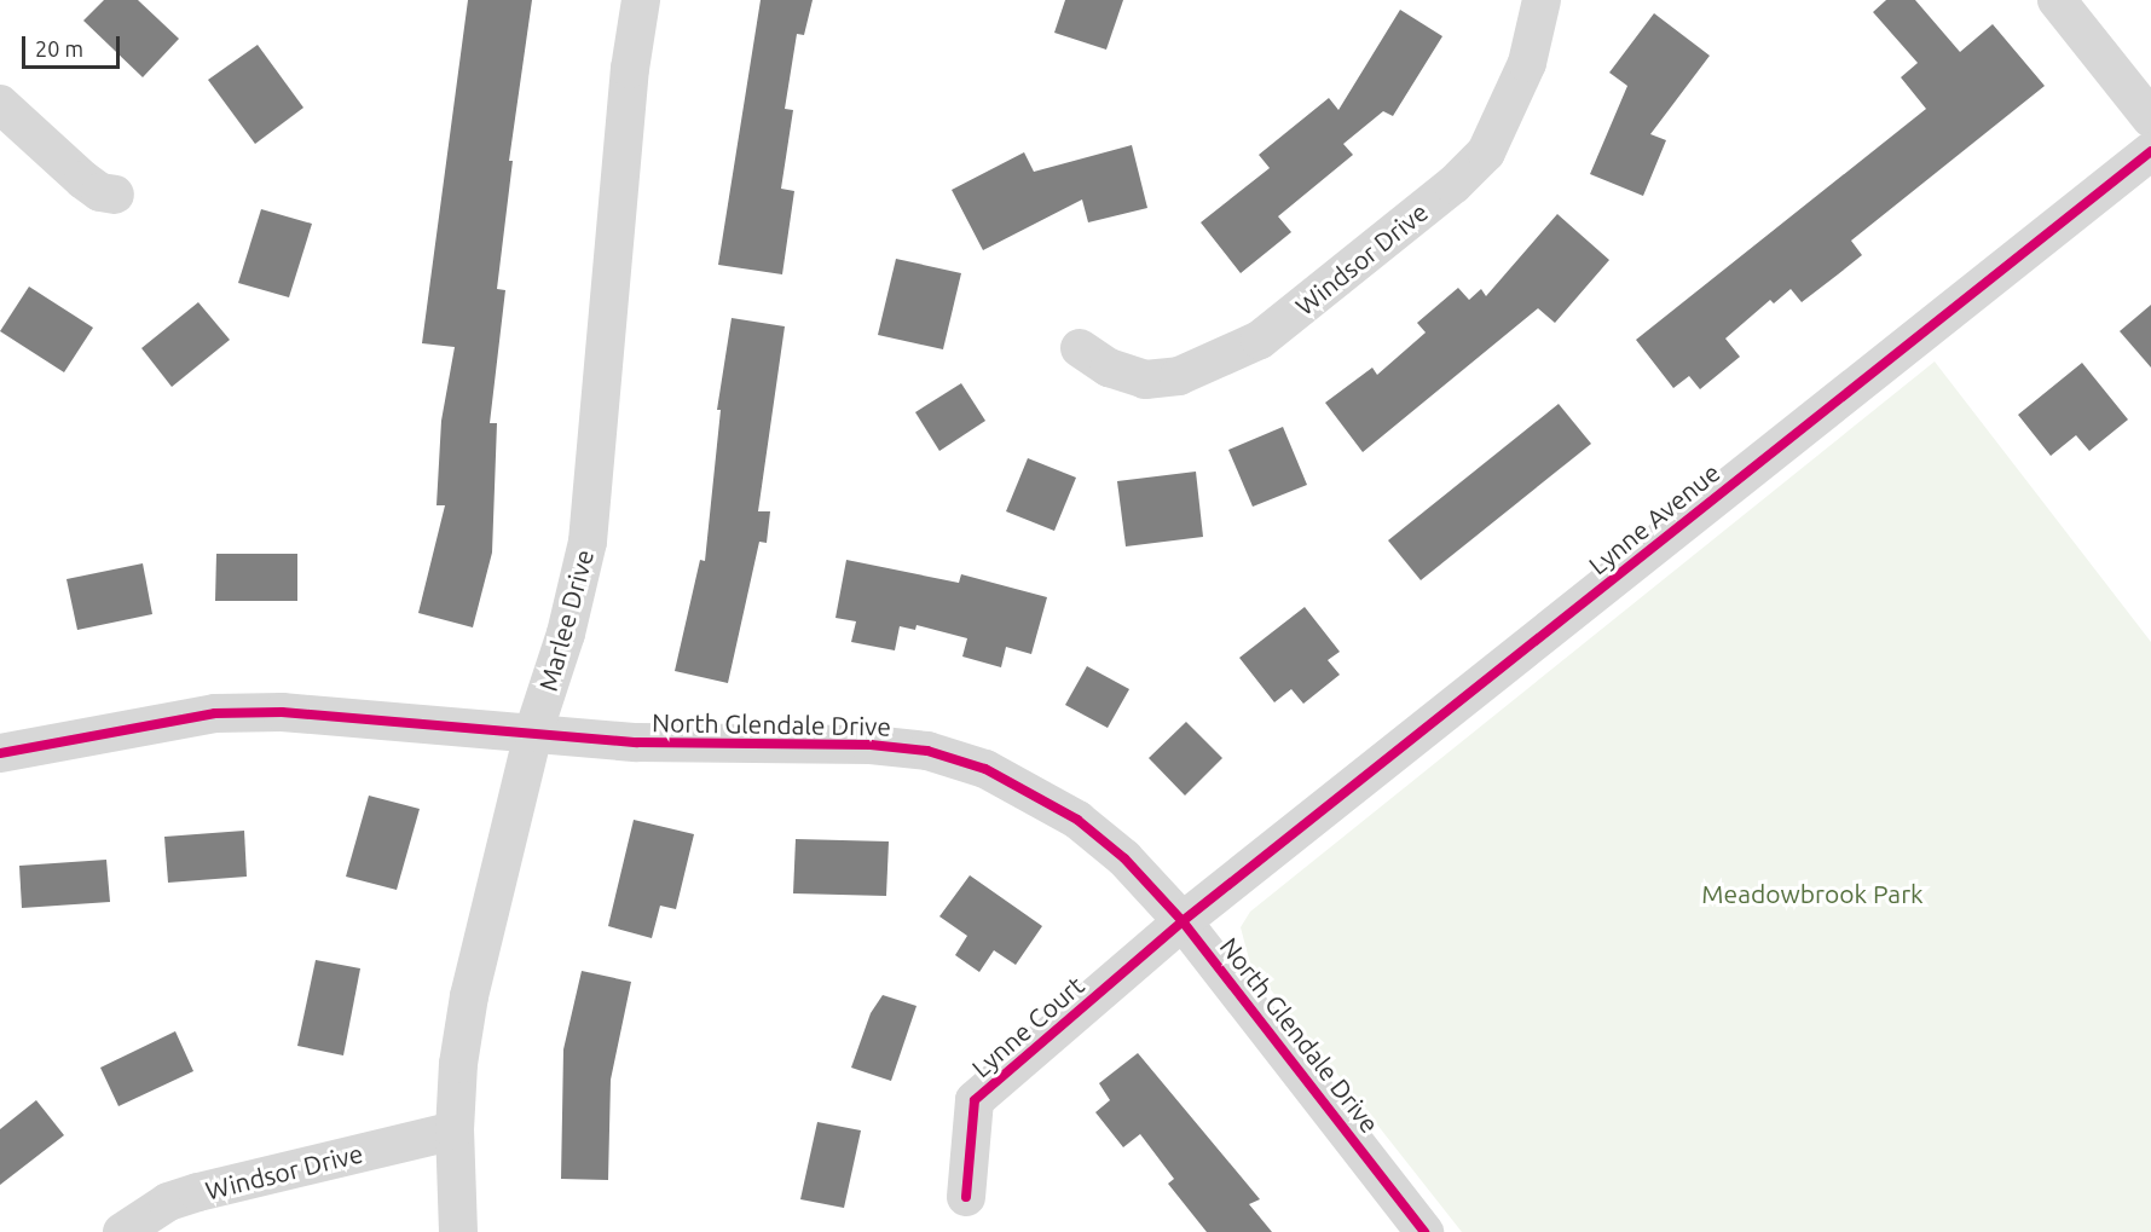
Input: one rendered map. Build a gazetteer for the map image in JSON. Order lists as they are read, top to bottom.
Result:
{
  "streets": {
    "street": [
      "Windsor Drive",
      "Lynne Avenue",
      "Marlee Drive",
      "North Glendale Drive",
      "Lynne Court"
    ]
  },
  "crossings": [
    ["Windsor Drive", "Marlee Drive"],
    ["Lynne Avenue", "North Glendale Drive"],
    ["Lynne Avenue", "Lynne Court"],
    ["Marlee Drive", "North Glendale Drive"],
    ["North Glendale Drive", "Lynne Court"]
  ],
  "parks": ["Meadowbrook Park"],
  "scale_bar": "20 m"
}
